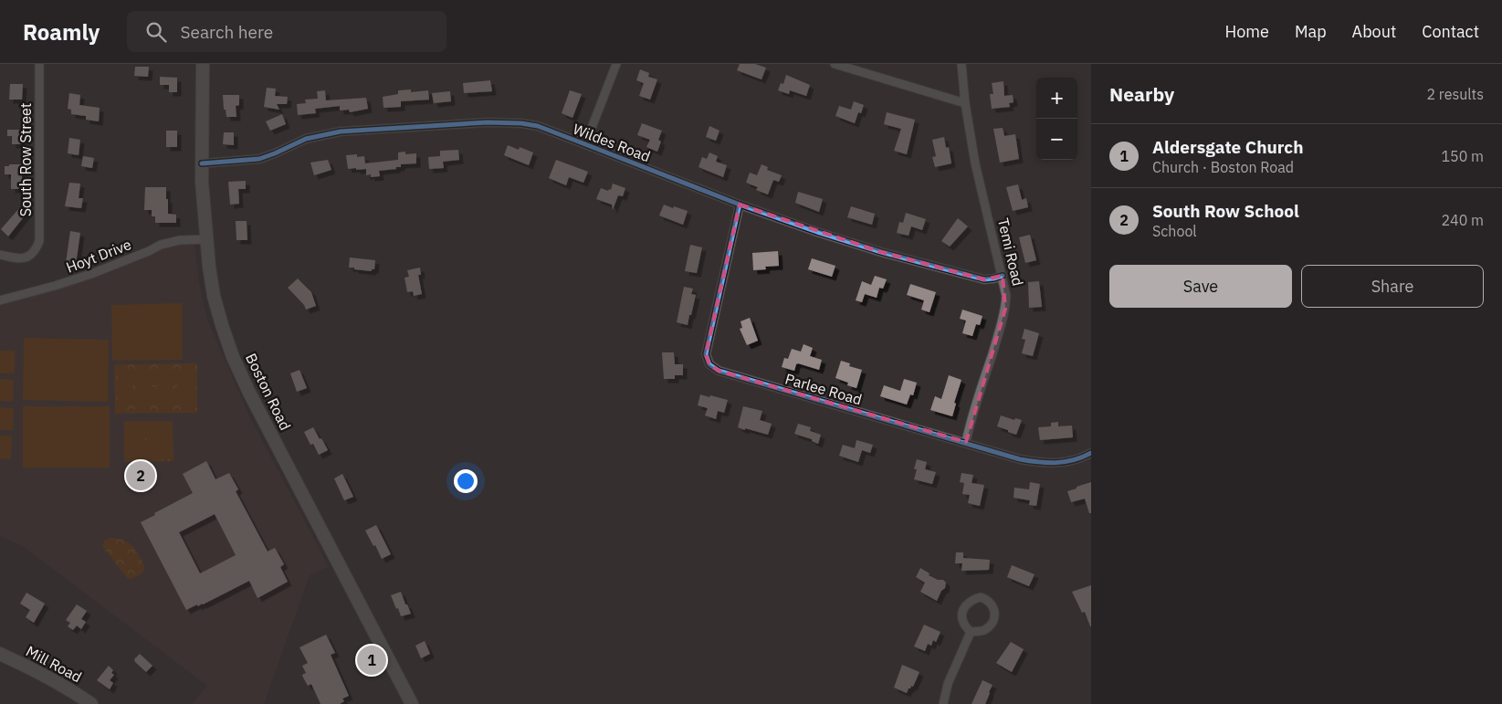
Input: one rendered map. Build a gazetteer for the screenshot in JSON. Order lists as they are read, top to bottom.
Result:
{
  "streets": {
    "main road": ["Boston Road", "Mill Road"],
    "street": [
      "Wildes Road",
      "South Row Street",
      "Temi Road",
      "Hoyt Drive",
      "Parlee Road"
    ]
  },
  "crossings": [
    ["Wildes Road", "Temi Road"],
    ["Wildes Road", "Parlee Road"],
    ["Wildes Road", "Boston Road"],
    ["Temi Road", "Parlee Road"],
    ["Hoyt Drive", "Boston Road"]
  ],
  "page": {
    "header": "Roamly",
    "search": "Search here",
    "nav": [
      "Home",
      "Map",
      "About",
      "Contact"
    ],
    "heading": ["Nearby", "2 results"],
    "map_buttons": ["+", "−"],
    "list": [
      {
        "mark": "1",
        "name": "Aldersgate Church",
        "note": "Church · Boston Road",
        "value": "150 m"
      },
      {
        "mark": "2",
        "name": "South Row School",
        "note": "School",
        "value": "240 m"
      }
    ],
    "buttons": ["Save", "Share"],
    "pins": ["2", "1"]
  }
}
